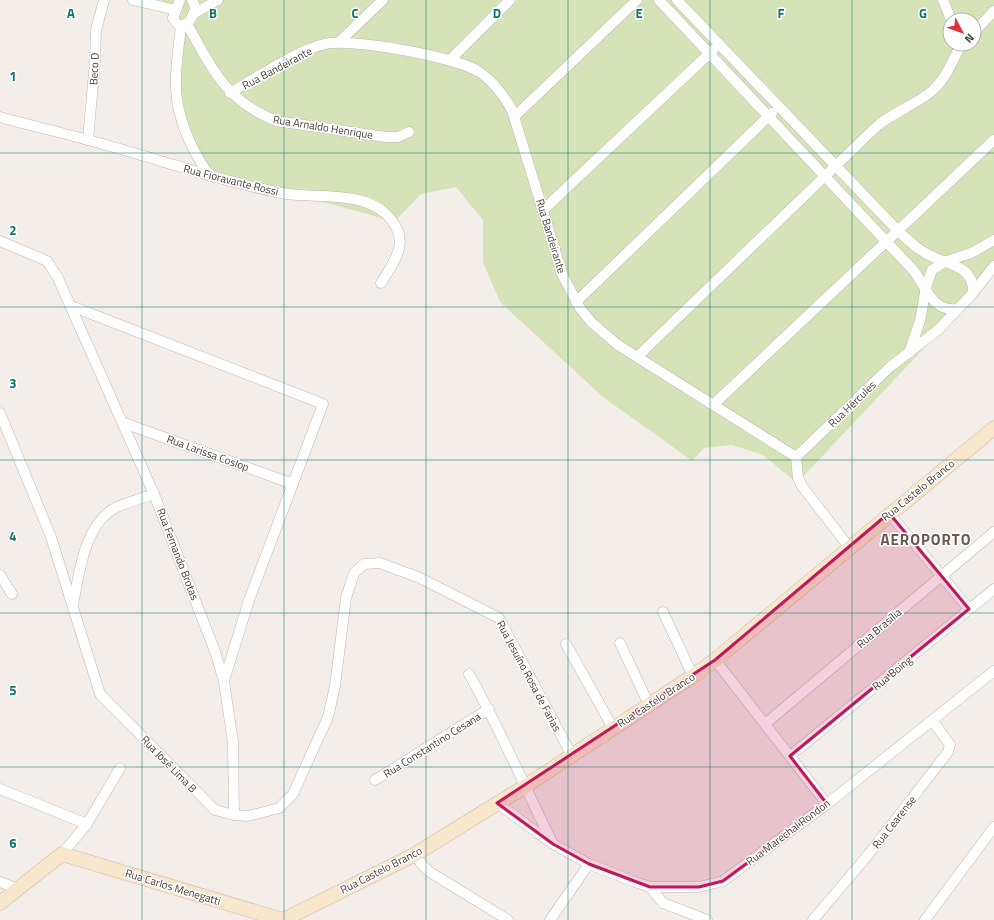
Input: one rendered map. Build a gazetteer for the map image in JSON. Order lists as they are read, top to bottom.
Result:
{
  "streets": {
    "street": [
      "Rua Bandeirante",
      "Beco D",
      "Rua Arnaldo Henrique",
      "Rua Fioravante Rossi",
      "Rua Hércules",
      "Rua Larissa Coslop",
      "Rua Castelo Branco",
      "Rua Fernando Brotas",
      "Rua Brasília",
      "Rua Boing",
      "Rua Jesuíno Rosa de Farias",
      "Rua Constantino Cesana",
      "Rua José Lima B",
      "Rua Cearense",
      "Rua Marechal Rondon",
      "Rua Carlos Menegatti"
    ]
  },
  "crossings": [
    ["Rua Bandeirante", "Rua Arnaldo Henrique"],
    ["Rua Bandeirante", "Rua Hércules"],
    ["Beco D", "Rua Fioravante Rossi"],
    ["Rua Larissa Coslop", "Rua Fernando Brotas"],
    ["Rua Castelo Branco", "Rua Jesuíno Rosa de Farias"],
    ["Rua Castelo Branco", "Rua Marechal Rondon"],
    ["Rua Castelo Branco", "Rua Carlos Menegatti"],
    ["Rua Fernando Brotas", "Rua José Lima B"],
    ["Rua Jesuíno Rosa de Farias", "Rua José Lima B"],
    ["Rua Cearense", "Rua Marechal Rondon"]
  ],
  "districts": ["AEROPORTO"],
  "north": "bottom right",
  "grid": {
    "columns": [
      "A",
      "B",
      "C",
      "D",
      "E",
      "F",
      "G"
    ],
    "rows": [
      "1",
      "2",
      "3",
      "4",
      "5",
      "6"
    ]
  }
}
